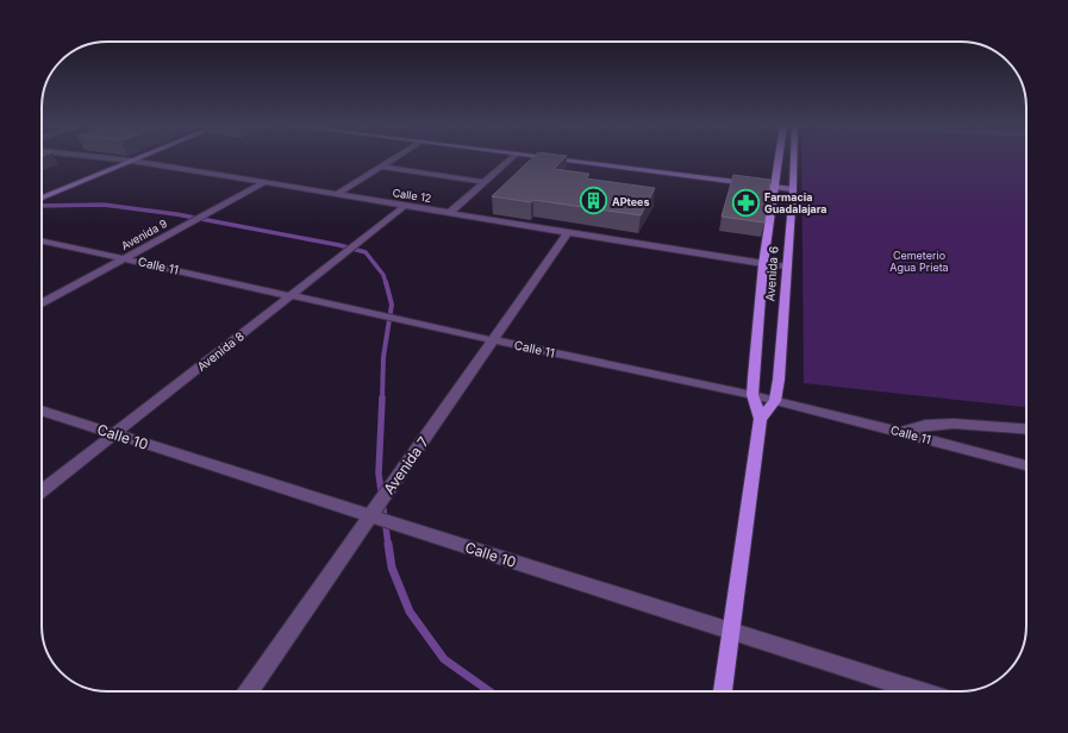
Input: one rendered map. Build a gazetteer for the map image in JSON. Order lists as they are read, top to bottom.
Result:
{
  "streets": {
    "main road": ["Avenida 6"],
    "street": [
      "Calle 12",
      "Avenida 9",
      "Calle 11",
      "Avenida 8",
      "Calle 10",
      "Avenida 7"
    ]
  },
  "crossings": [
    ["Calle 12", "Avenida 9"],
    ["Calle 12", "Avenida 6"],
    ["Calle 12", "Avenida 8"],
    ["Calle 12", "Avenida 7"],
    ["Avenida 9", "Calle 11"],
    ["Calle 11", "Avenida 6"],
    ["Calle 11", "Avenida 8"],
    ["Calle 11", "Avenida 7"],
    ["Avenida 6", "Calle 10"],
    ["Avenida 8", "Calle 10"],
    ["Calle 10", "Avenida 7"]
  ],
  "parks": ["Cemeterio Agua Prieta"],
  "places": {
    "building": ["APtees"],
    "pharmacy": ["Farmacia Guadalajara"]
  }
}
